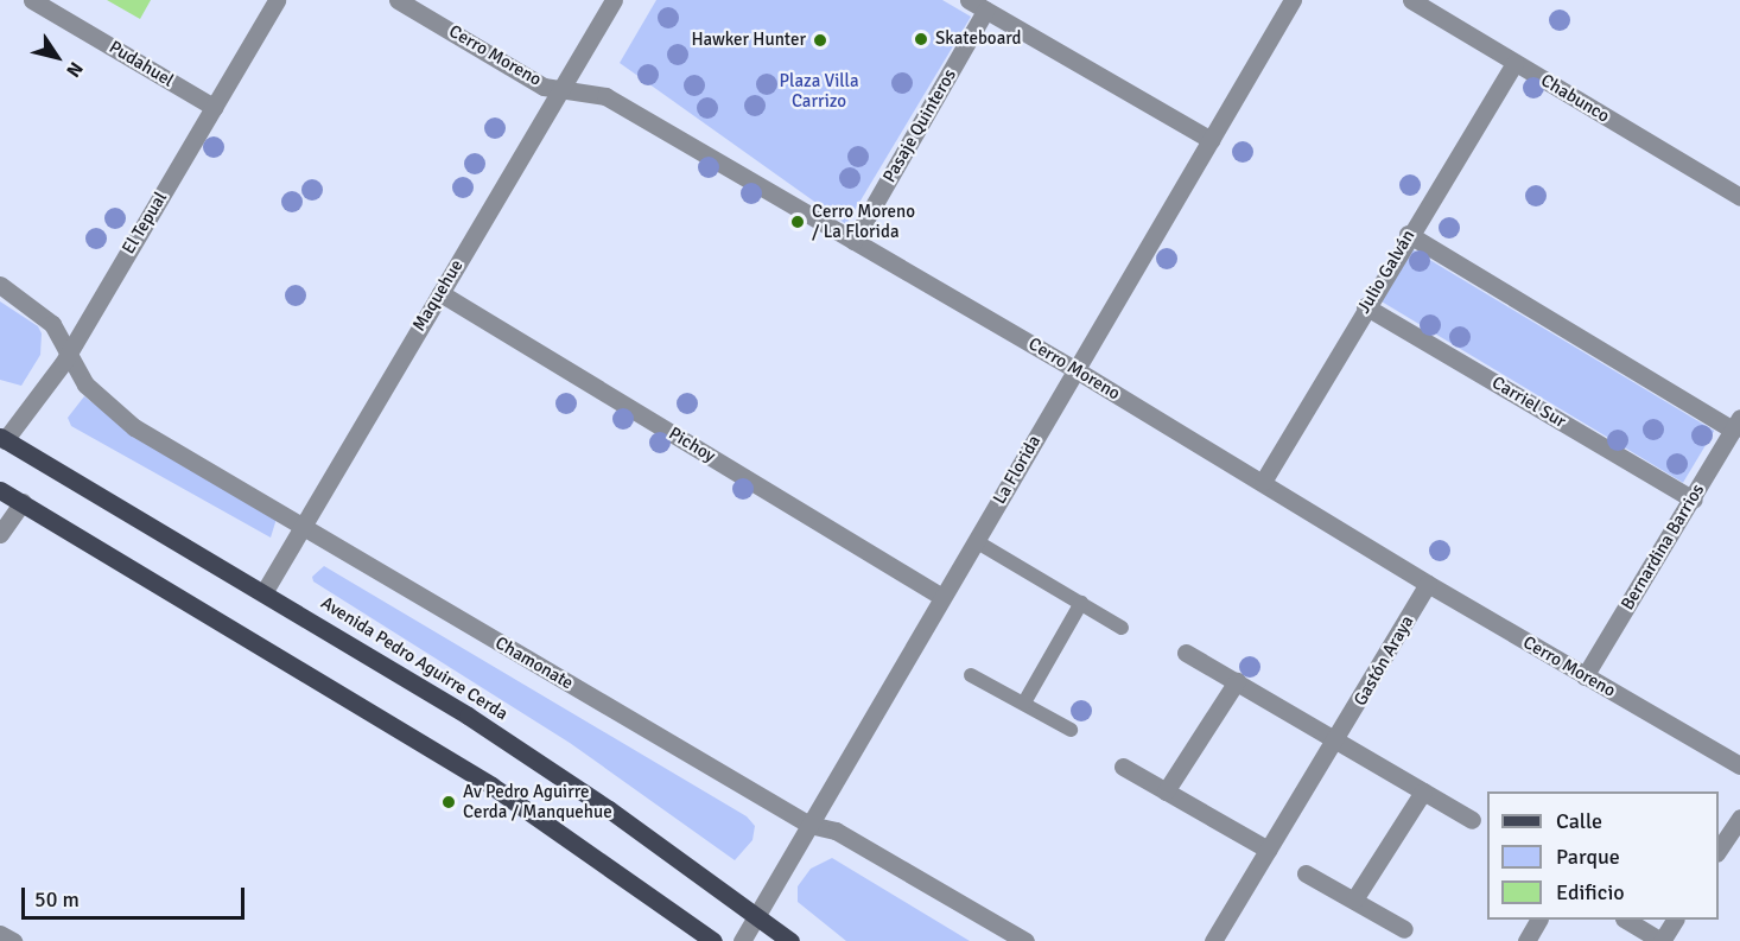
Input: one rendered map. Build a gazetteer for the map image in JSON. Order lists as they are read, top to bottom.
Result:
{
  "streets": {
    "main road": ["Avenida Pedro Aguirre Cerda"],
    "street": [
      "Cerro Moreno",
      "Pudahuel",
      "Chabunco",
      "Pasaje Quinteros",
      "El Tepual",
      "Julio Galván",
      "Maquehue",
      "Carriel Sur",
      "Pichoy",
      "La Florida",
      "Bernardina Barrios",
      "Gastón Araya",
      "Chamonate"
    ]
  },
  "crossings": [
    ["Cerro Moreno", "Pasaje Quinteros"],
    ["Cerro Moreno", "Julio Galván"],
    ["Cerro Moreno", "Maquehue"],
    ["Cerro Moreno", "La Florida"],
    ["Cerro Moreno", "Bernardina Barrios"],
    ["Cerro Moreno", "Gastón Araya"],
    ["Pudahuel", "El Tepual"],
    ["Chabunco", "Julio Galván"],
    ["El Tepual", "Avenida Pedro Aguirre Cerda"],
    ["El Tepual", "Chamonate"],
    ["Julio Galván", "Carriel Sur"],
    ["Maquehue", "Pichoy"],
    ["Maquehue", "Avenida Pedro Aguirre Cerda"],
    ["Maquehue", "Chamonate"],
    ["Carriel Sur", "Bernardina Barrios"],
    ["Pichoy", "La Florida"],
    ["La Florida", "Avenida Pedro Aguirre Cerda"],
    ["La Florida", "Chamonate"]
  ],
  "parks": ["Plaza Villa Carrizo"],
  "places": [
    "Skateboard",
    "Hawker Hunter",
    "Cerro Moreno / La Florida",
    "Av Pedro Aguirre Cerda / Manquehue"
  ],
  "legend": ["Calle", "Parque", "Edificio"],
  "scale_bar": "50 m",
  "north": "bottom right"
}
